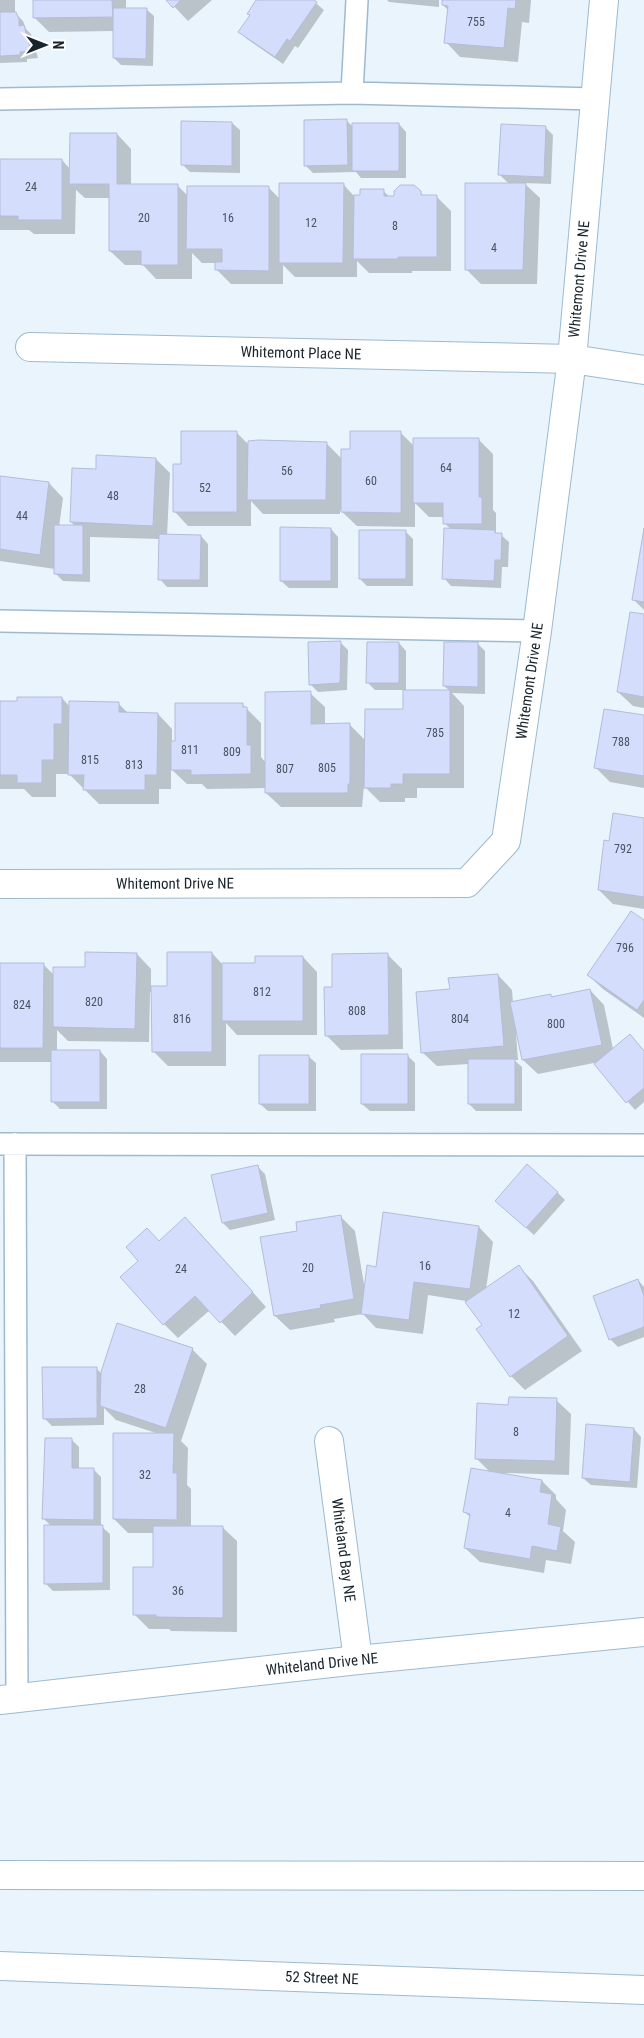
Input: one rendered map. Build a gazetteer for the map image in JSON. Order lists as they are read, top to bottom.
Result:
{
  "streets": {
    "street": [
      "Whitemont Drive NE",
      "Whitemont Place NE",
      "Whiteland Bay NE",
      "Whiteland Drive NE",
      "52 Street NE"
    ]
  },
  "crossings": [
    ["Whitemont Drive NE", "Whitemont Place NE"],
    ["Whiteland Bay NE", "Whiteland Drive NE"]
  ],
  "house_numbers": [
    "755",
    "24",
    "20",
    "16",
    "12",
    "8",
    "4",
    "64",
    "56",
    "60",
    "52",
    "48",
    "44",
    "785",
    "788",
    "811",
    "809",
    "815",
    "813",
    "805",
    "807",
    "792",
    "796",
    "812",
    "820",
    "824",
    "808",
    "816",
    "804",
    "800",
    "16",
    "20",
    "24",
    "12",
    "28",
    "8",
    "32",
    "4",
    "36"
  ],
  "north": "right"
}
